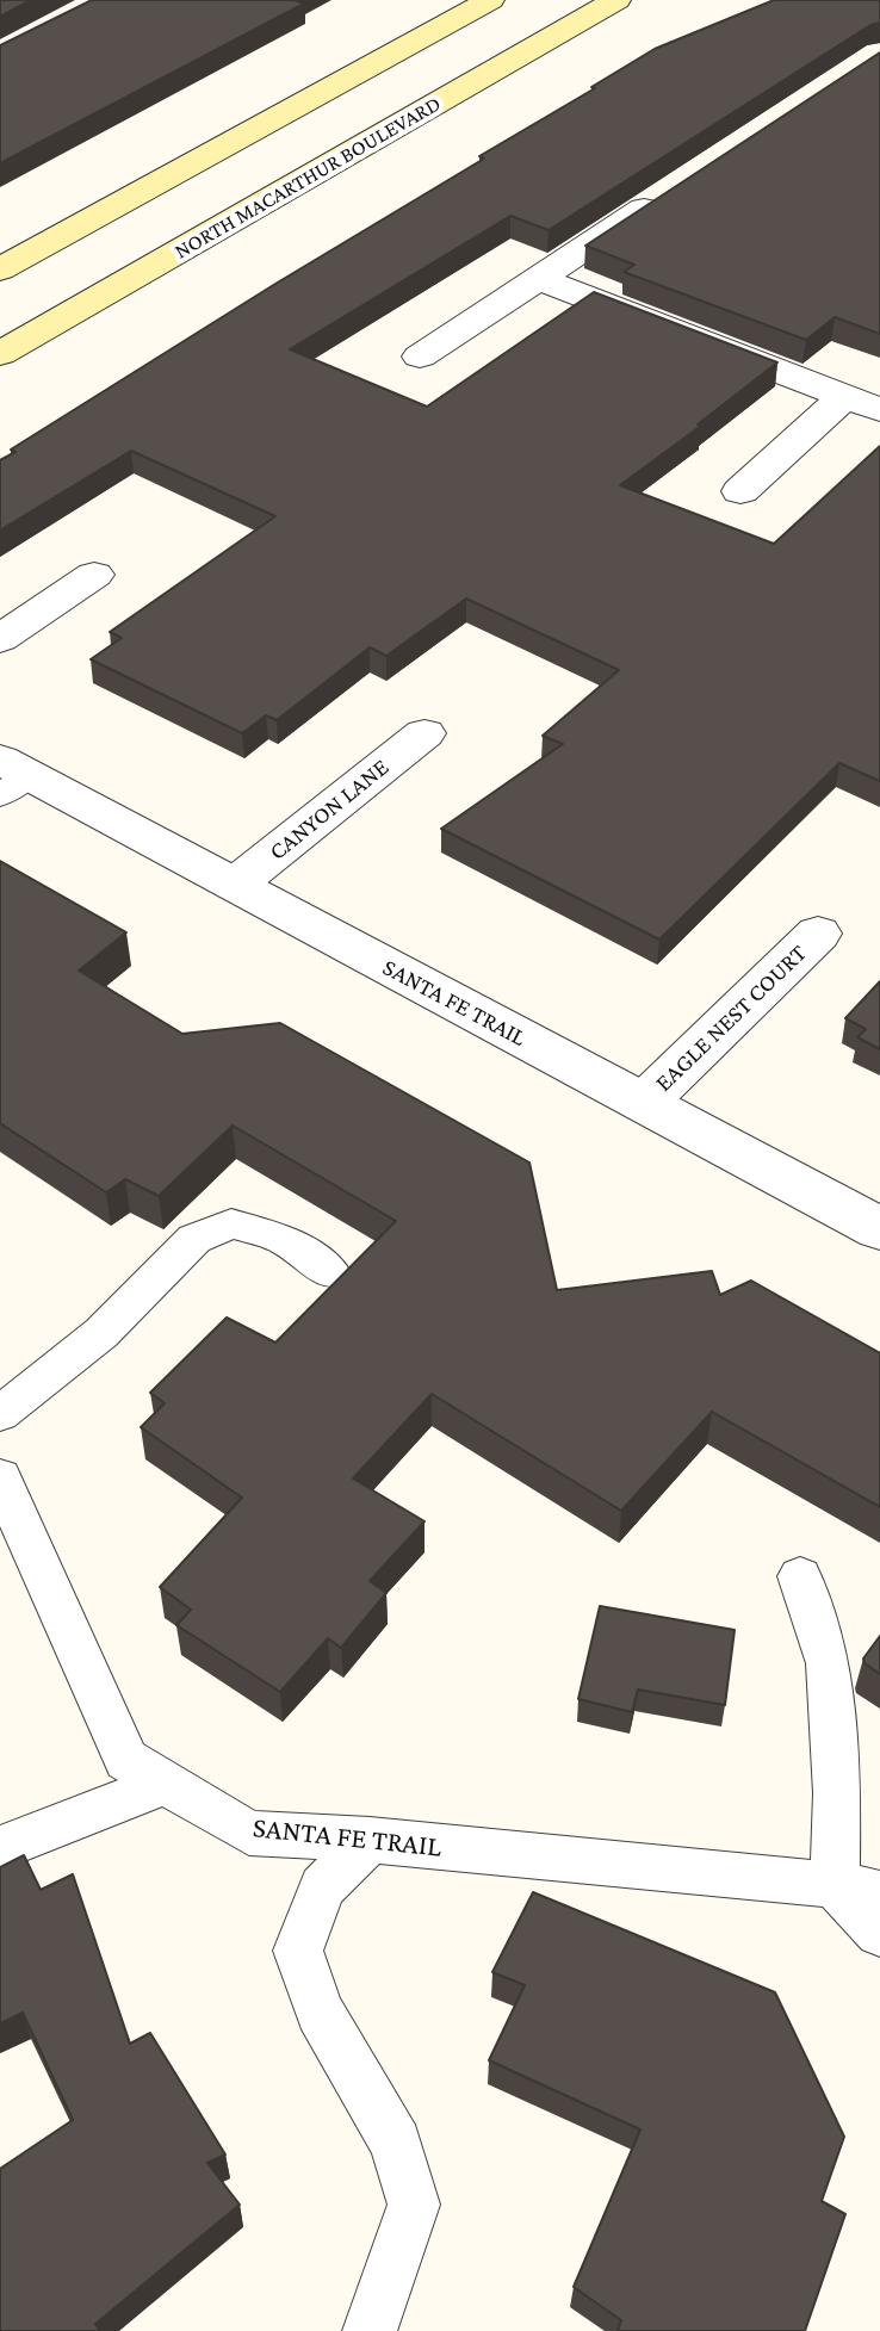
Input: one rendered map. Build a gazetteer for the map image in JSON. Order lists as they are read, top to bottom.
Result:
{
  "streets": {
    "main road": ["NORTH MACARTHUR BOULEVARD"],
    "street": ["CANYON LANE", "SANTA FE TRAIL", "EAGLE NEST COURT"]
  },
  "crossings": [
    ["CANYON LANE", "SANTA FE TRAIL"],
    ["SANTA FE TRAIL", "EAGLE NEST COURT"]
  ]
}
